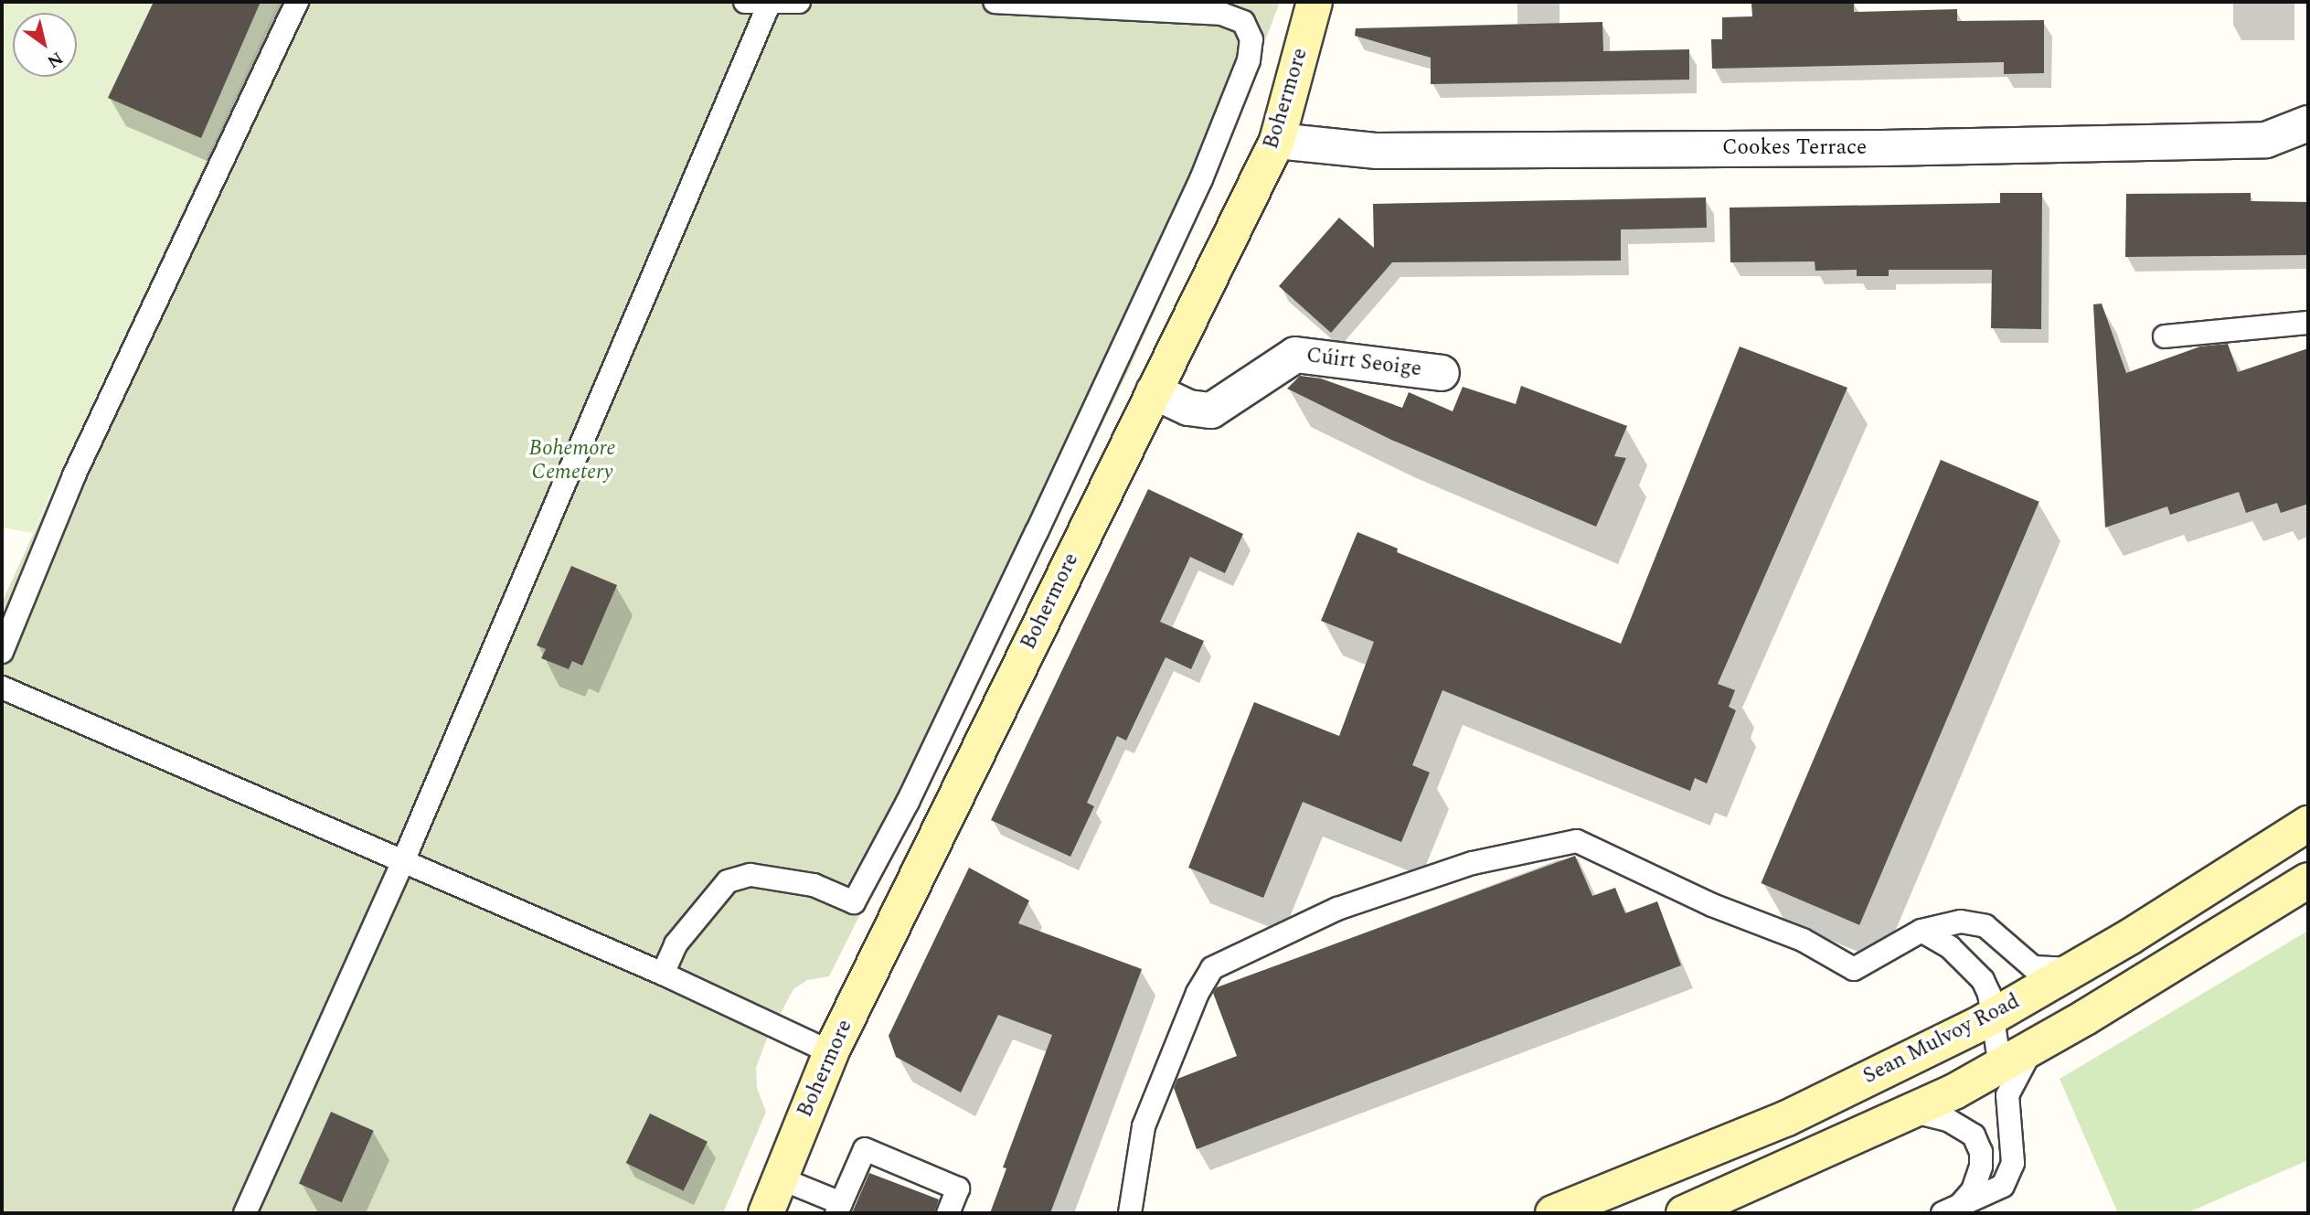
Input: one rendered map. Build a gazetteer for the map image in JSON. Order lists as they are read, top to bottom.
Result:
{
  "streets": {
    "main road": ["Bohermore", "Sean Mulvoy Road"],
    "street": ["Cookes Terrace", "Cúirt Seoige"]
  },
  "crossings": [
    ["Bohermore", "Cookes Terrace"],
    ["Bohermore", "Cúirt Seoige"]
  ],
  "parks": ["Bohemore Cemetery"],
  "north": "bottom right"
}
